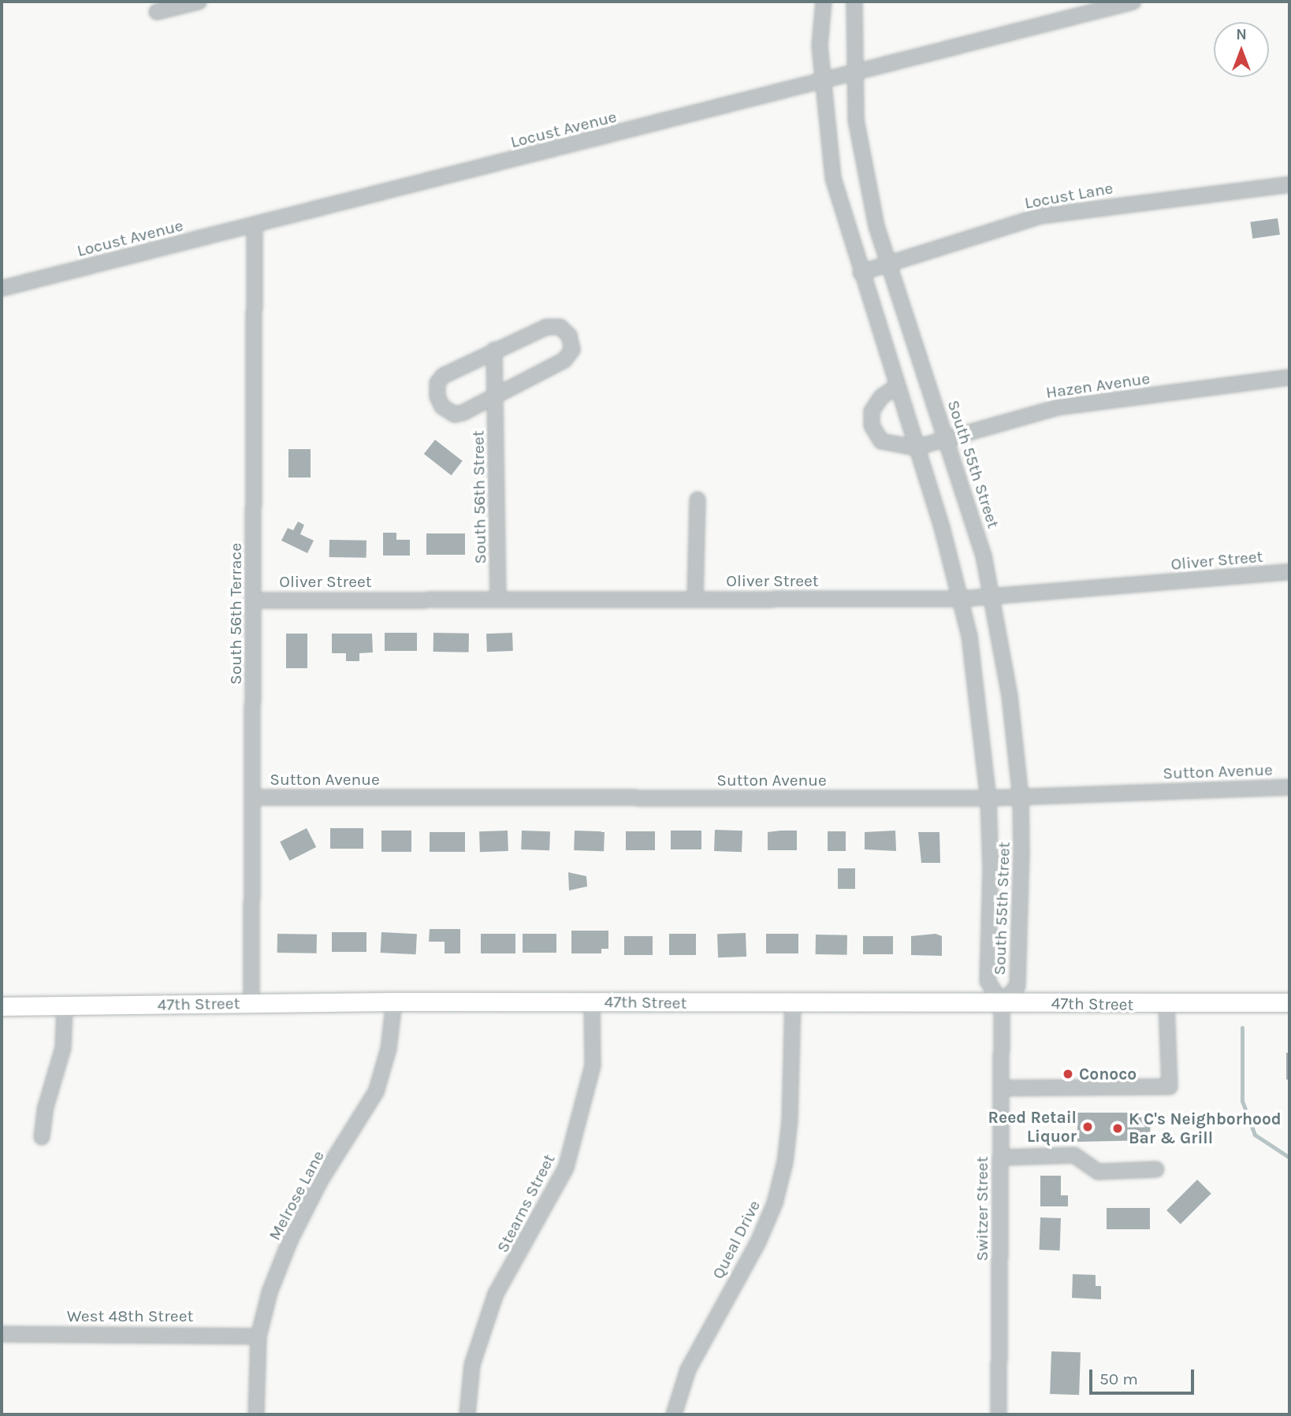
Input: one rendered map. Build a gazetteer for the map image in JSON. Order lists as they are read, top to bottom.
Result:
{
  "streets": {
    "main road": ["47th Street"],
    "street": [
      "Locust Avenue",
      "Locust Lane",
      "Hazen Avenue",
      "South 55th Street",
      "South 56th Street",
      "Oliver Street",
      "South 56th Terrace",
      "Sutton Avenue",
      "Melrose Lane",
      "Stearns Street",
      "Switzer Street",
      "Queal Drive",
      "West 48th Street"
    ]
  },
  "crossings": [
    ["Locust Avenue", "South 55th Street"],
    ["Locust Avenue", "South 56th Terrace"],
    ["Locust Lane", "South 55th Street"],
    ["Hazen Avenue", "South 55th Street"],
    ["South 55th Street", "Oliver Street"],
    ["South 55th Street", "Sutton Avenue"],
    ["South 55th Street", "47th Street"],
    ["South 55th Street", "Switzer Street"],
    ["South 56th Street", "Oliver Street"],
    ["Oliver Street", "South 56th Terrace"],
    ["South 56th Terrace", "Sutton Avenue"],
    ["South 56th Terrace", "47th Street"],
    ["47th Street", "Melrose Lane"],
    ["47th Street", "Stearns Street"],
    ["47th Street", "Switzer Street"],
    ["47th Street", "Queal Drive"],
    ["Melrose Lane", "West 48th Street"]
  ],
  "places": ["Conoco", "Reed Retail Liquor", "K C's Neighborhood Bar & Grill"],
  "scale_bar": "50 m",
  "north": "top"
}
